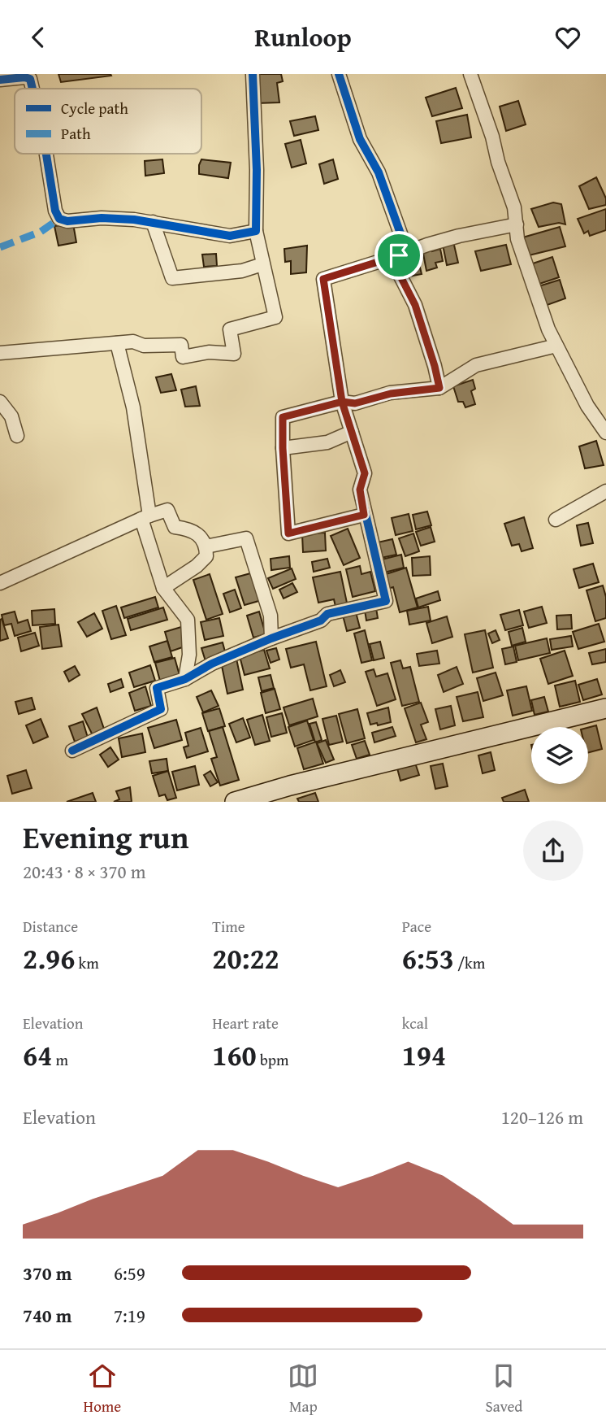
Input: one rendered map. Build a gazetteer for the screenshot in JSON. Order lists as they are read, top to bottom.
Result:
{
  "legend": ["Cycle path", "Path"],
  "page": {
    "header": "Runloop",
    "heading": ["Evening run", "20:43 · 8 × 370 m"],
    "stats": [
      ["Distance", "2.96 km"],
      ["Time", "20:22"],
      ["Pace", "6:53 /km"],
      ["Elevation", "64 m"],
      ["Heart rate", "160 bpm"],
      ["kcal", "194"]
    ],
    "chart": ["Elevation", "120–126 m"],
    "list": [
      {
        "name": "370 m",
        "note": "6:59"
      },
      {
        "name": "740 m",
        "note": "7:19"
      }
    ],
    "tabs": ["Home", "Map", "Saved"]
  }
}
